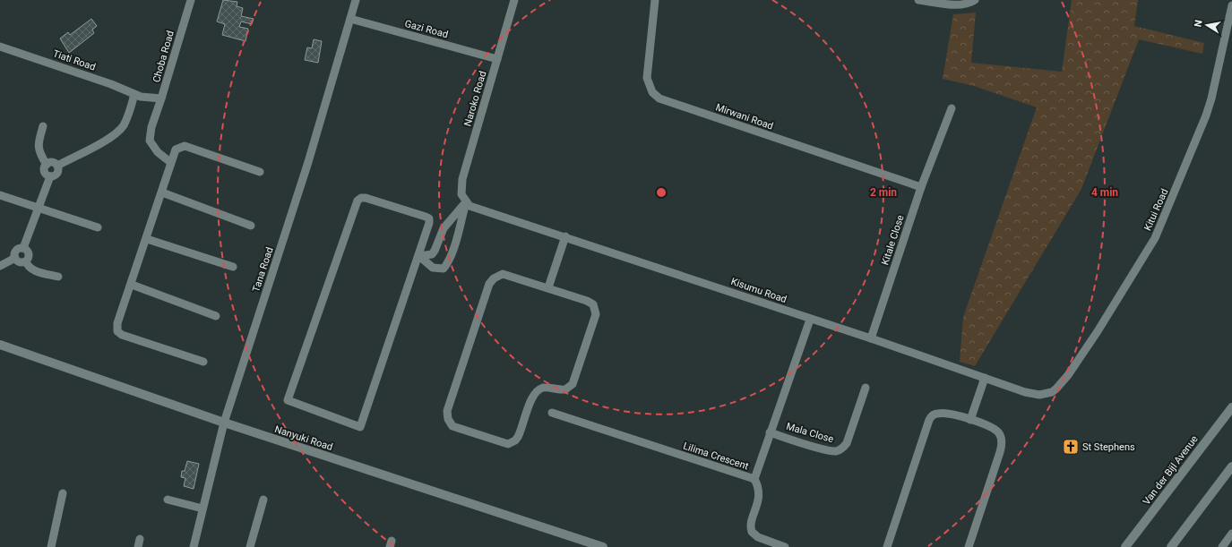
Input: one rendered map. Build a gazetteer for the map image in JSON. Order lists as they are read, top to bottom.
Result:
{
  "streets": {
    "street": [
      "Gazi Road",
      "Choba Road",
      "Tiati Road",
      "Naroko Road",
      "Mirwani Road",
      "Kitui Road",
      "Kitale Close",
      "Tana Road",
      "Kisumu Road",
      "Mala Close",
      "Nanyuki Road",
      "Lilima Crescent",
      "Van der Bijl Avenue"
    ]
  },
  "crossings": [
    ["Gazi Road", "Naroko Road"],
    ["Gazi Road", "Tana Road"],
    ["Naroko Road", "Kisumu Road"],
    ["Mirwani Road", "Kitale Close"],
    ["Kitui Road", "Kisumu Road"],
    ["Kitale Close", "Kisumu Road"],
    ["Tana Road", "Nanyuki Road"],
    ["Kisumu Road", "Lilima Crescent"],
    ["Mala Close", "Lilima Crescent"]
  ],
  "places": {
    "church": ["St Stephens"]
  },
  "north": "left",
  "rings": ["2 min", "4 min"]
}
